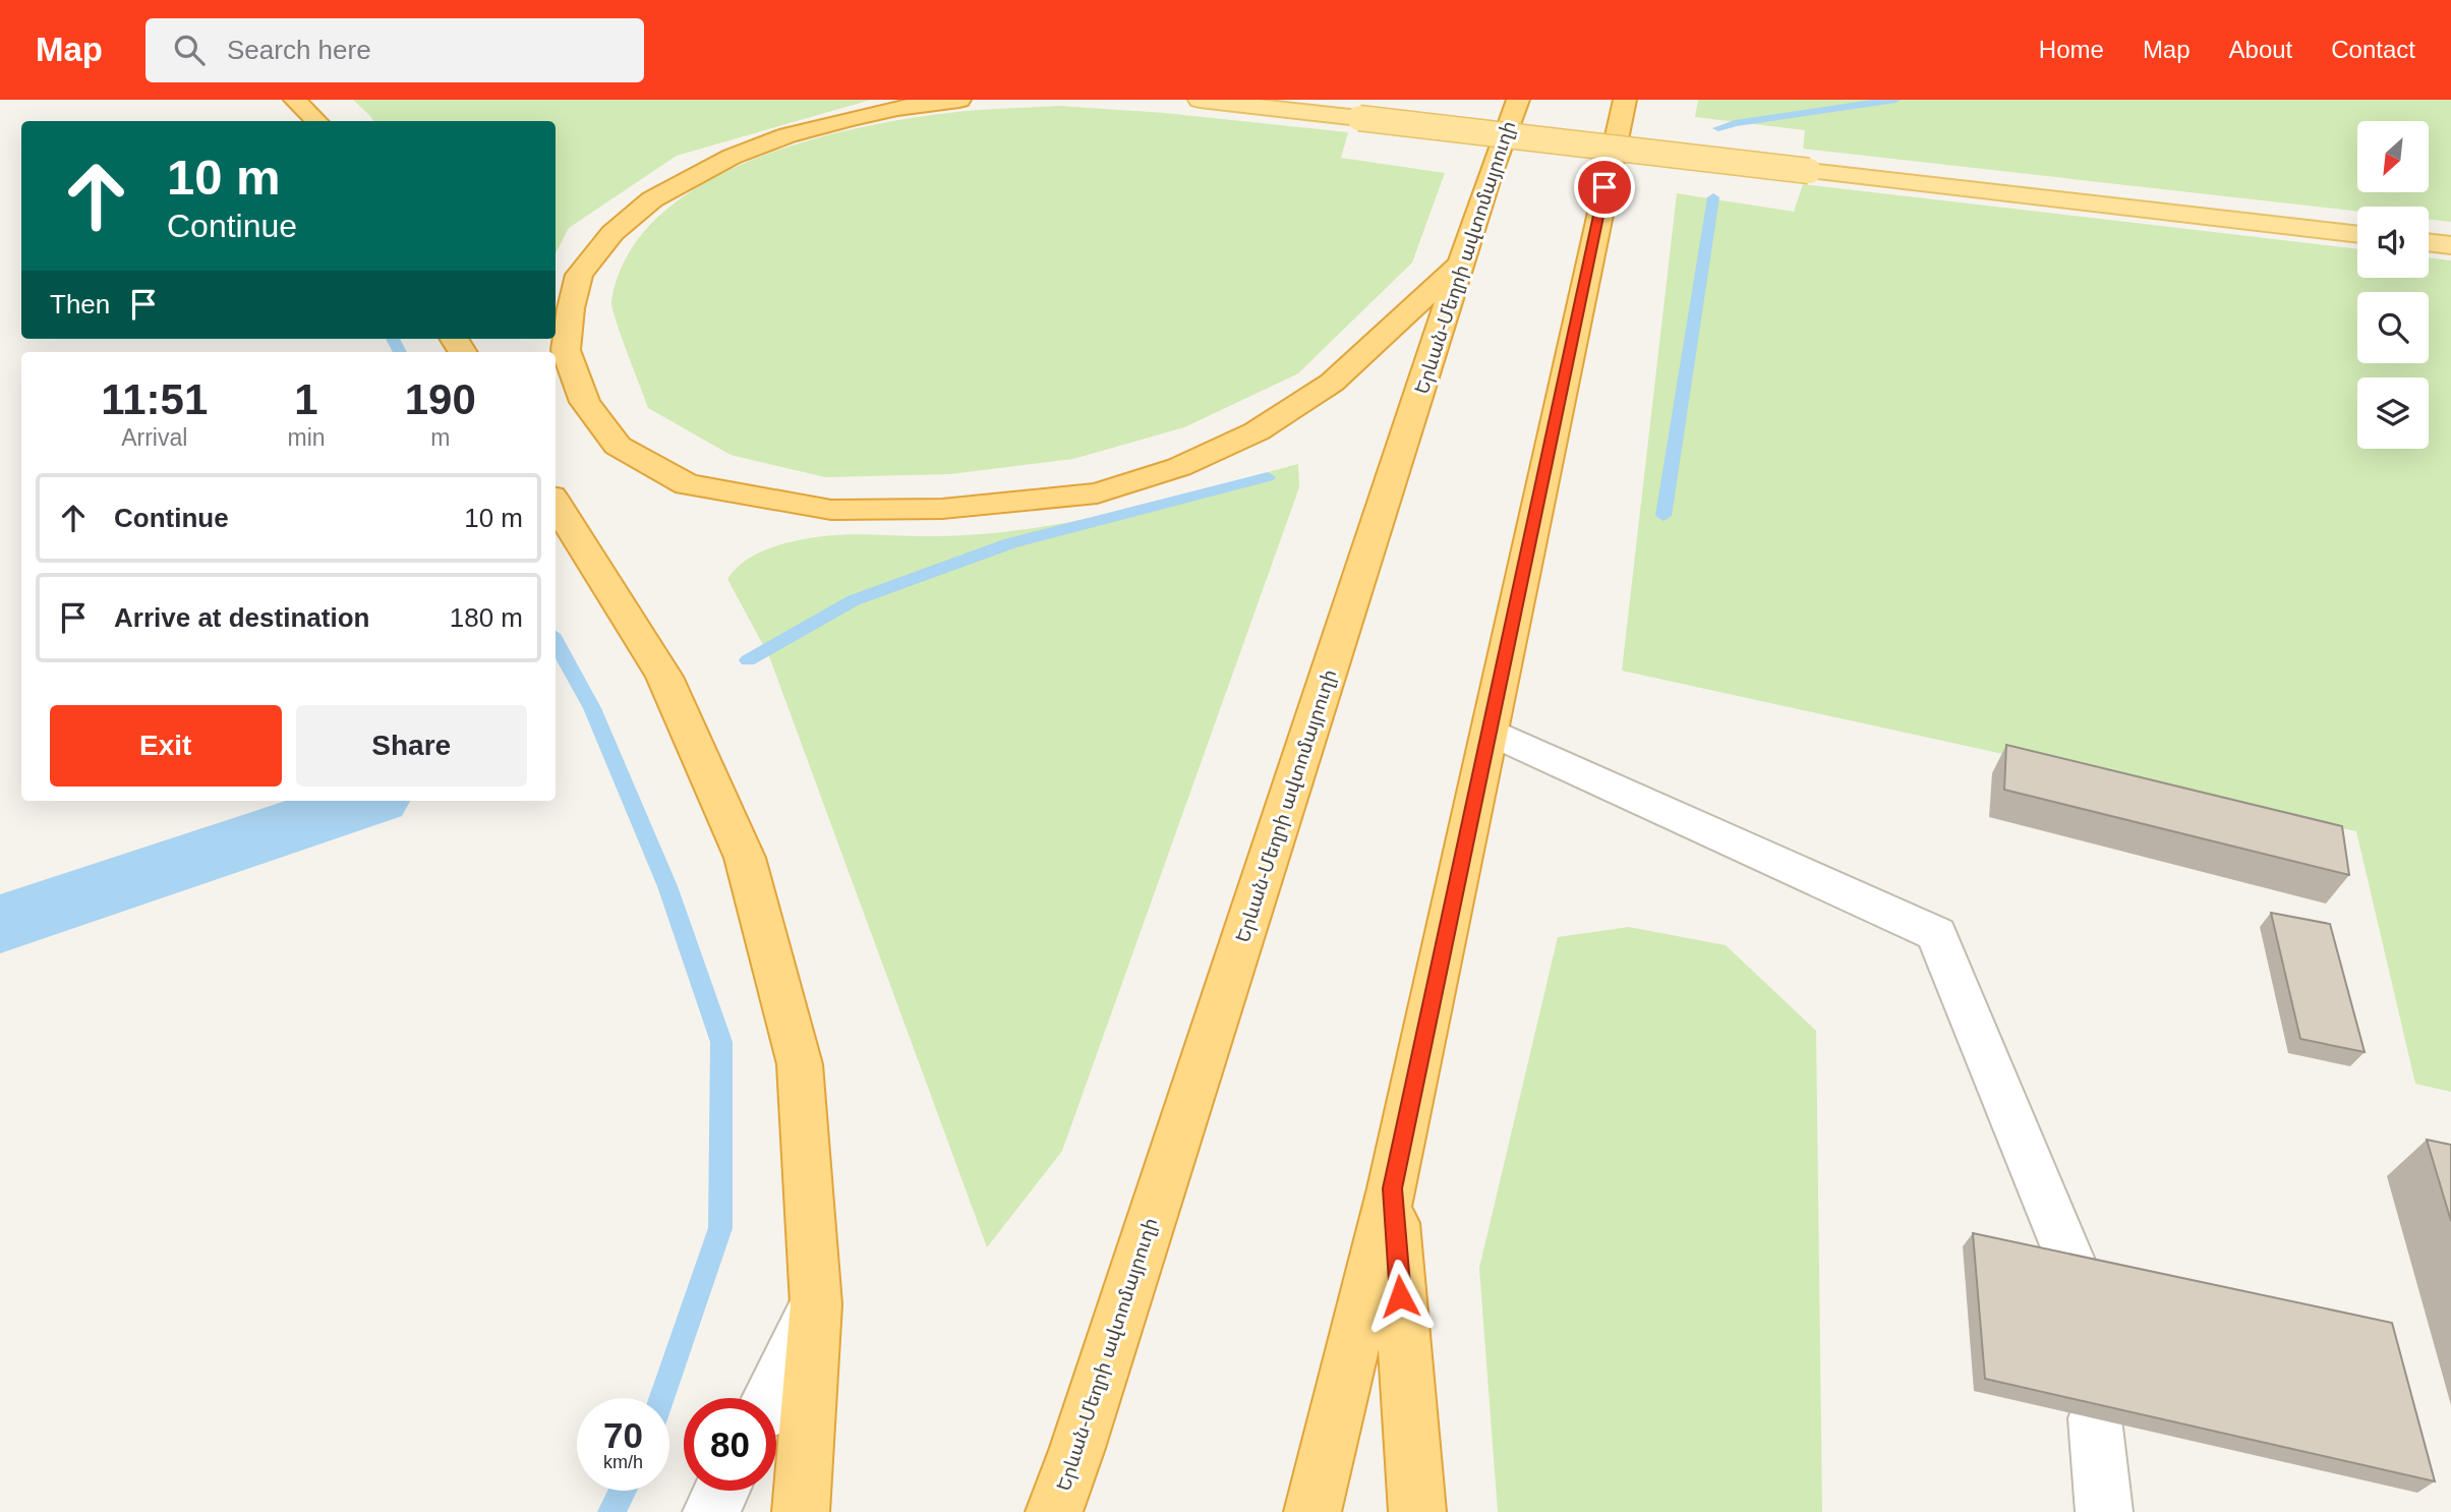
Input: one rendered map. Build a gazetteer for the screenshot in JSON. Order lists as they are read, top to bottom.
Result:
{
  "streets": {
    "highway": ["Երևան-Մեղրի ավտոմայրուղի"]
  },
  "north": "bottom left",
  "page": {
    "header": "Map",
    "search": "Search here",
    "nav": [
      "Home",
      "Map",
      "About",
      "Contact"
    ],
    "turn": ["10 m", "Continue"],
    "then": "Then",
    "eta": [
      "11:51",
      "Arrival",
      "1",
      "min",
      "190",
      "m"
    ],
    "list": [
      {
        "name": "Continue",
        "value": "10 m"
      },
      {
        "name": "Arrive at destination",
        "value": "180 m"
      }
    ],
    "buttons": ["Exit", "Share"],
    "speed": "70 km/h",
    "limit": "80"
  }
}
